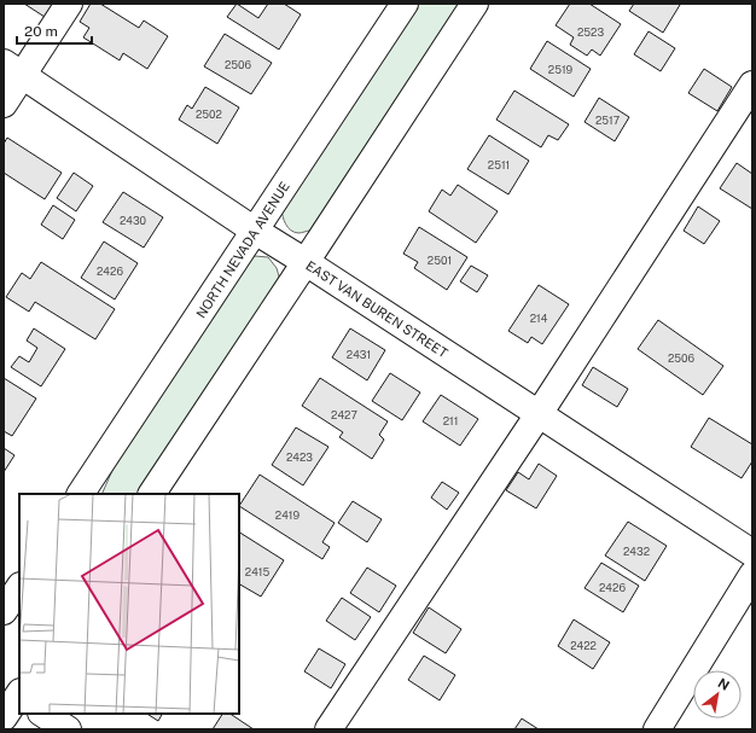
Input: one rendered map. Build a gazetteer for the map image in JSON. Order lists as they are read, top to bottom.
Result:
{
  "streets": {
    "main road": ["NORTH NEVADA AVENUE", "EAST VAN BUREN STREET"]
  },
  "crossings": [
    ["NORTH NEVADA AVENUE", "EAST VAN BUREN STREET"]
  ],
  "house_numbers": [
    "2523",
    "2506",
    "2519",
    "2502",
    "2517",
    "2511",
    "2430",
    "2501",
    "2426",
    "214",
    "2431",
    "2506",
    "2427",
    "211",
    "2423",
    "2419",
    "2432",
    "2415",
    "2426",
    "2422"
  ],
  "scale_bar": "20 m",
  "north": "top right"
}
